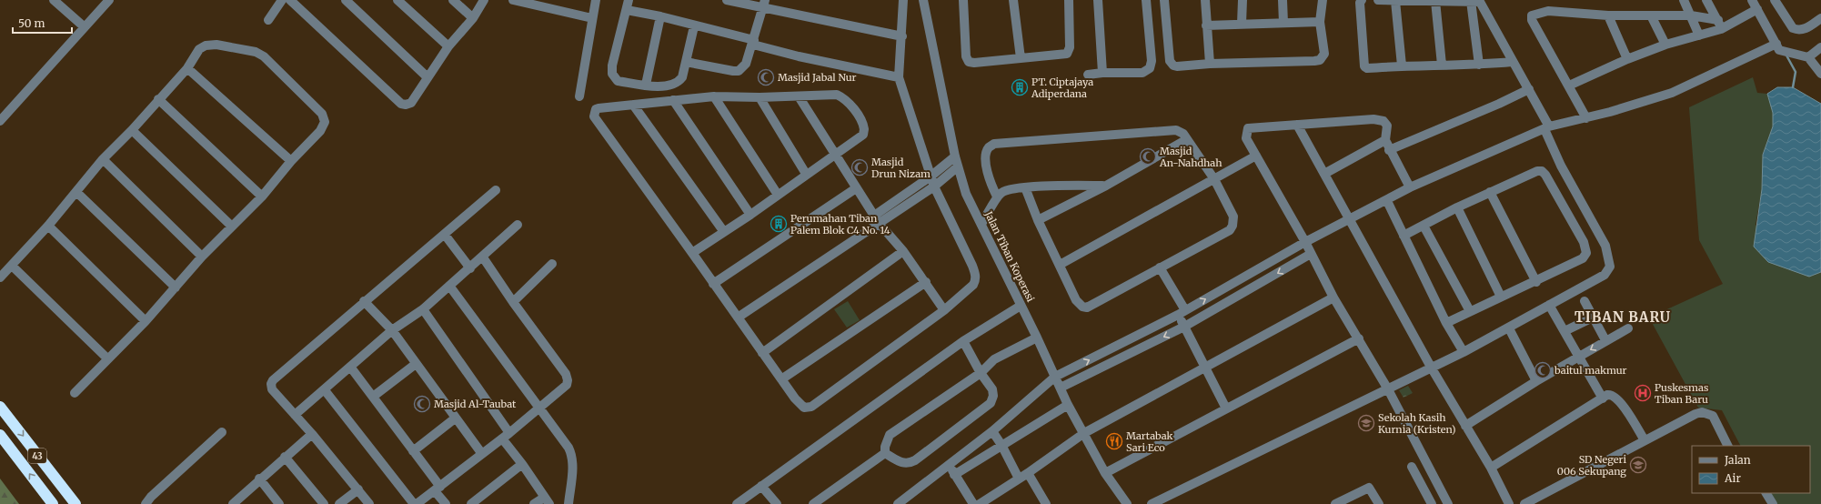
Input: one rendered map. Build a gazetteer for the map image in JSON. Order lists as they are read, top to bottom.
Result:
{
  "streets": {
    "highway": ["43"],
    "street": ["Jalan Tiban Koperasi"]
  },
  "districts": ["TIBAN BARU"],
  "places": {
    "mosque": [
      "Masjid Jabal Nur",
      "Masjid An-Nahdhah",
      "Masjid Drun Nizam",
      "baitul makmur",
      "Masjid Al-Taubat"
    ],
    "building": ["PT. Ciptajaya Adiperdana", "Perumahan Tiban Palem Blok C4 No. 14"],
    "hospital": ["Puskesmas Tiban Baru"],
    "school or university": ["Sekolah Kasih Kurnia (Kristen)", "SD Negeri 006 Sekupang"],
    "restaurant": ["Martabak Sari Eco"]
  },
  "legend": ["Jalan", "Air"],
  "scale_bar": "50 m"
}
